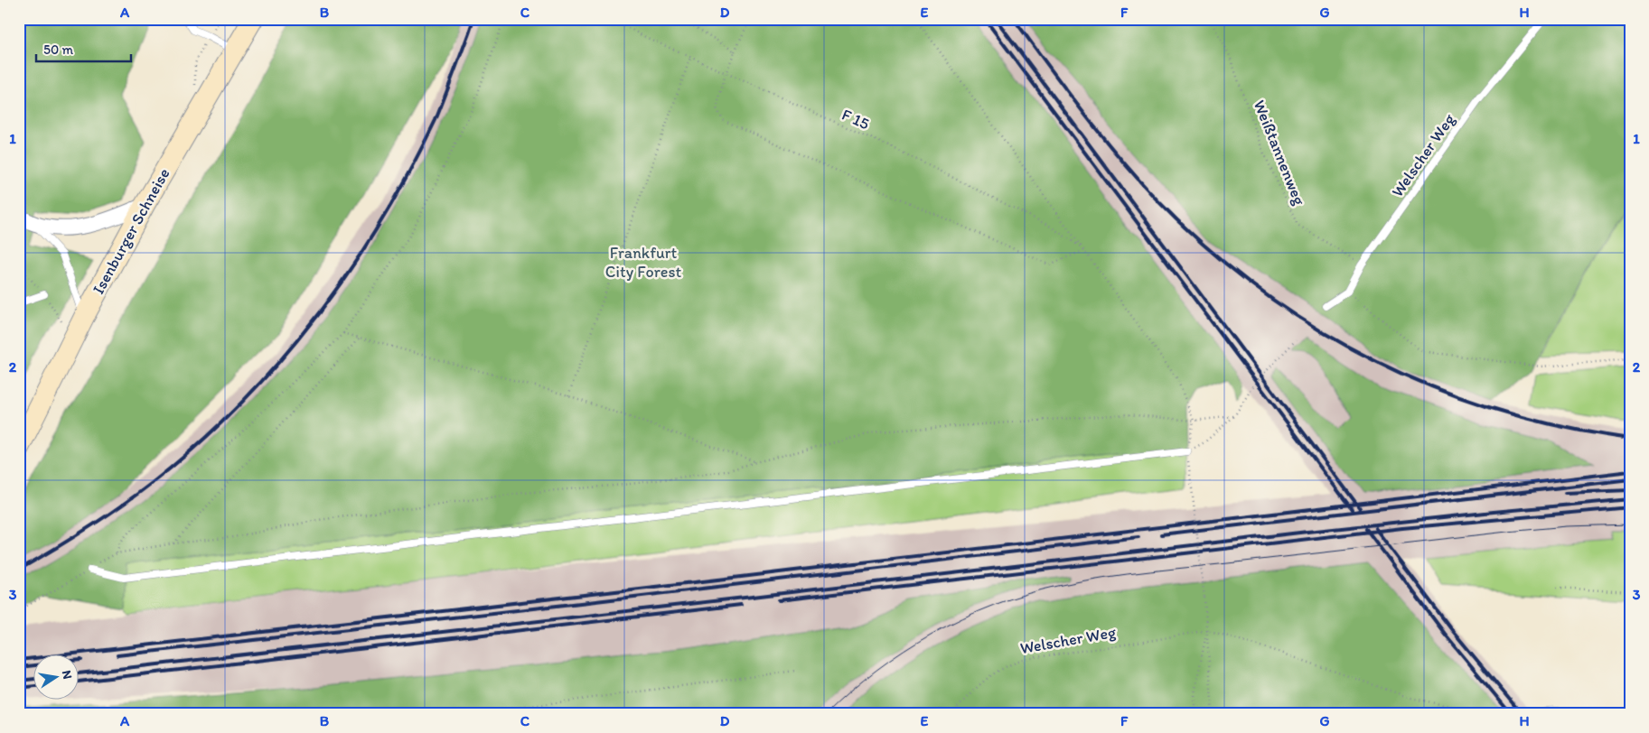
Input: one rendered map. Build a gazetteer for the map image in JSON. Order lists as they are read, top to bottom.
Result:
{
  "streets": {
    "main road": ["Isenburger Schneise"],
    "lane": ["Welscher Weg"],
    "path": ["F 15", "Weißtannenweg"]
  },
  "crossings": [
    ["Weißtannenweg", "Welscher Weg"]
  ],
  "parks": ["Frankfurt City Forest"],
  "scale_bar": "50 m",
  "north": "right",
  "grid": {
    "columns": [
      "A",
      "B",
      "C",
      "D",
      "E",
      "F",
      "G",
      "H"
    ],
    "rows": ["1", "2", "3"]
  }
}
